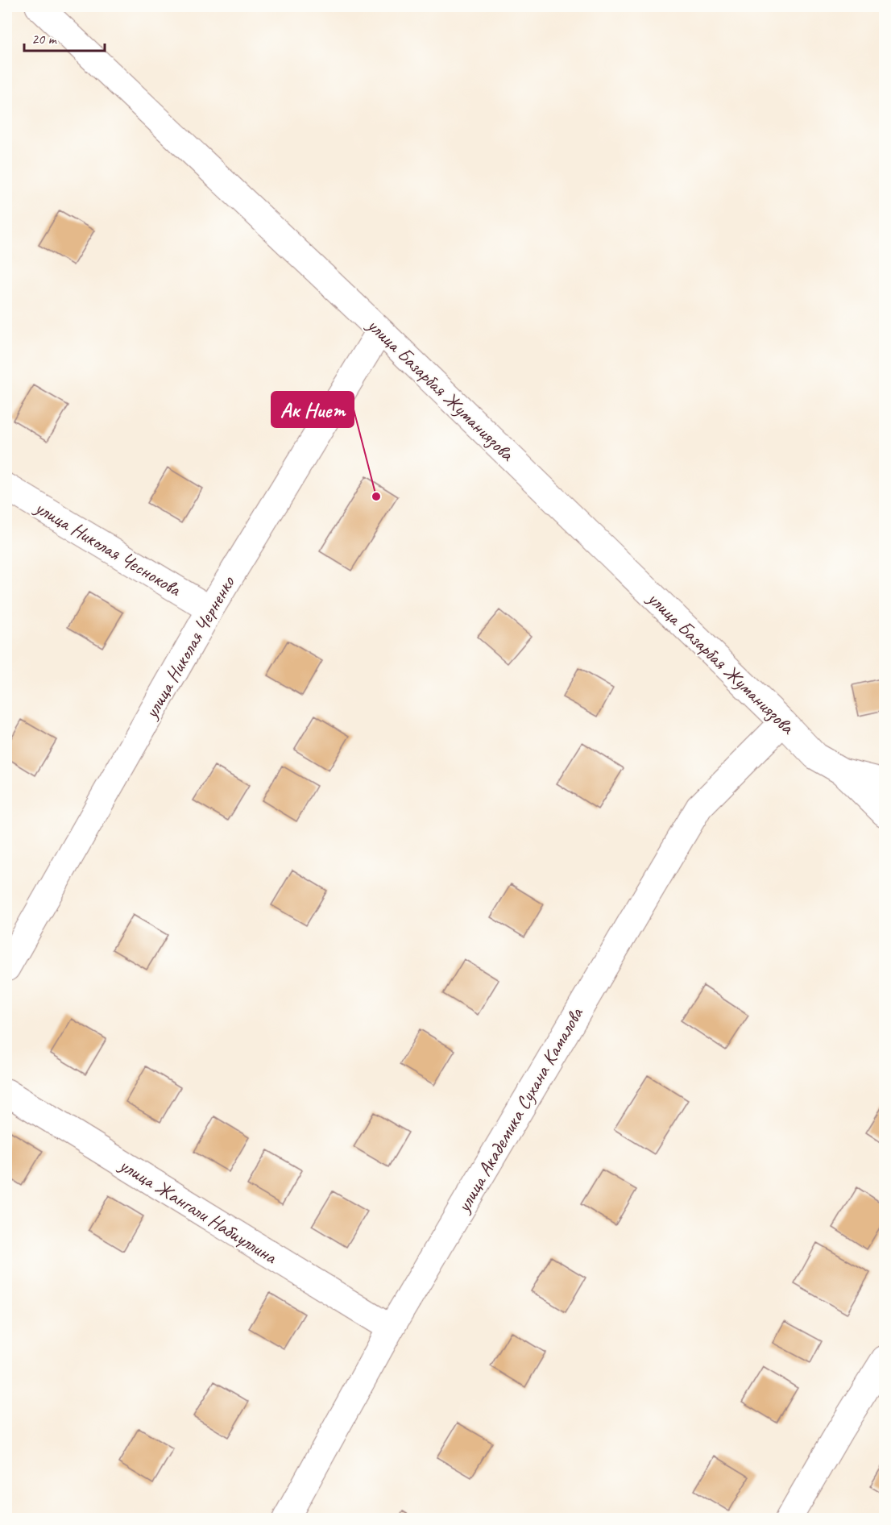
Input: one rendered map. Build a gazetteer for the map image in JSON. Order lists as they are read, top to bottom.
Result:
{
  "streets": {
    "street": [
      "улица Базарбая Жуманиязова",
      "улица Николая Чеснокова",
      "улица Николая Черненко",
      "улица Академика Сухана Камалова",
      "улица Жангали Набиуллина"
    ]
  },
  "crossings": [
    ["улица Базарбая Жуманиязова", "улица Николая Черненко"],
    ["улица Базарбая Жуманиязова", "улица Академика Сухана Камалова"],
    ["улица Николая Чеснокова", "улица Николая Черненко"],
    ["улица Академика Сухана Камалова", "улица Жангали Набиуллина"]
  ],
  "places": ["Ак Ниет"],
  "scale_bar": "20 m"
}
